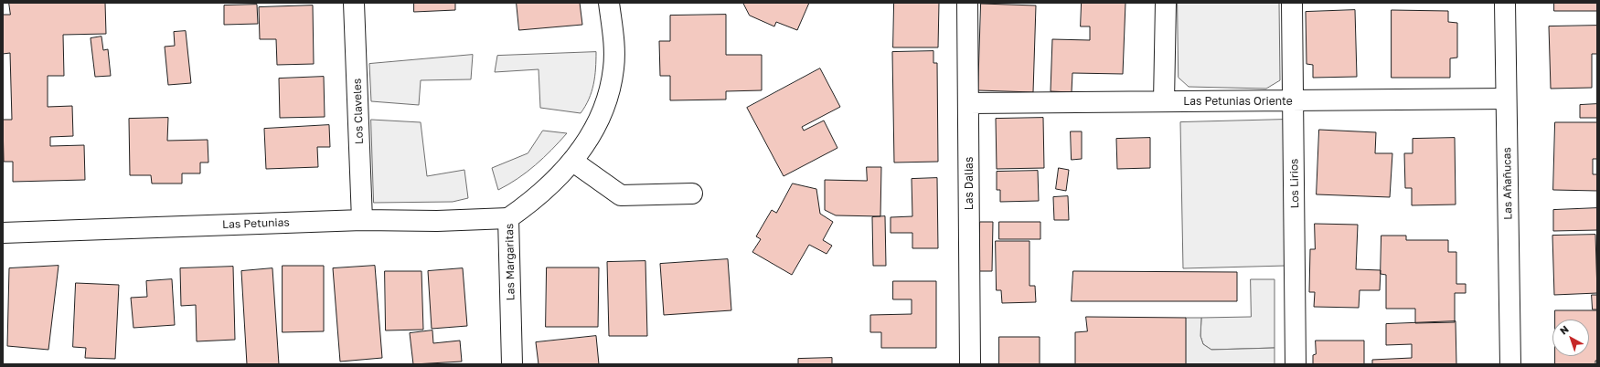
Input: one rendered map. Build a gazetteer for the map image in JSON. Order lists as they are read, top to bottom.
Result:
{
  "streets": {
    "street": [
      "Las Petunias Oriente",
      "Los Claveles",
      "Las Dalias",
      "Los Lirios",
      "Las Añañucas",
      "Las Petunias",
      "Las Margaritas"
    ]
  },
  "crossings": [
    ["Las Petunias Oriente", "Las Dalias"],
    ["Las Petunias Oriente", "Los Lirios"],
    ["Las Petunias Oriente", "Las Añañucas"],
    ["Los Claveles", "Las Petunias"],
    ["Las Petunias", "Las Margaritas"]
  ],
  "north": "top left"
}
